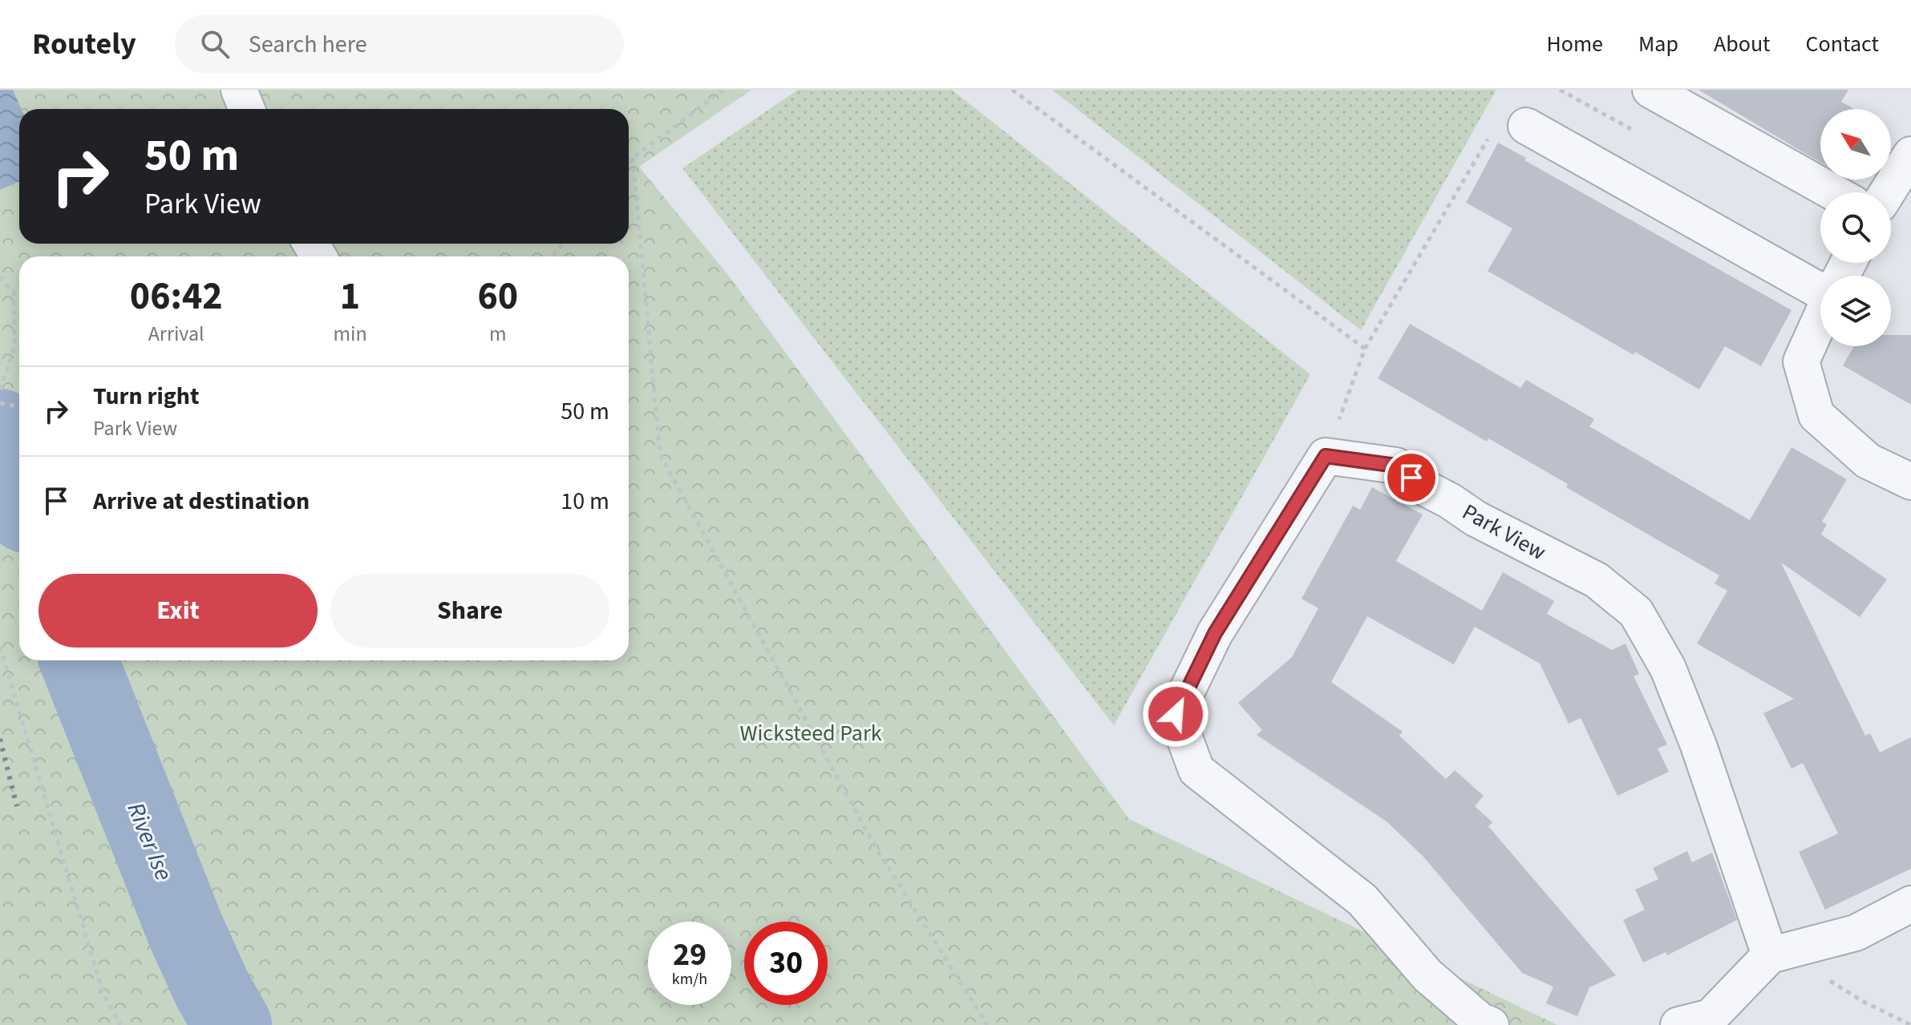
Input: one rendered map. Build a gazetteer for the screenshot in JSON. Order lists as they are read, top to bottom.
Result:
{
  "streets": {
    "street": ["Park View"]
  },
  "water": ["River Ise"],
  "parks": ["Wicksteed Park"],
  "north": "top left",
  "page": {
    "header": "Routely",
    "search": "Search here",
    "nav": [
      "Home",
      "Map",
      "About",
      "Contact"
    ],
    "turn": ["50 m", "Park View"],
    "eta": [
      "06:42",
      "Arrival",
      "1",
      "min",
      "60",
      "m"
    ],
    "list": [
      {
        "name": "Turn right",
        "note": "Park View",
        "value": "50 m"
      },
      {
        "name": "Arrive at destination",
        "value": "10 m"
      }
    ],
    "buttons": ["Exit", "Share"],
    "speed": "29 km/h",
    "limit": "30"
  }
}
